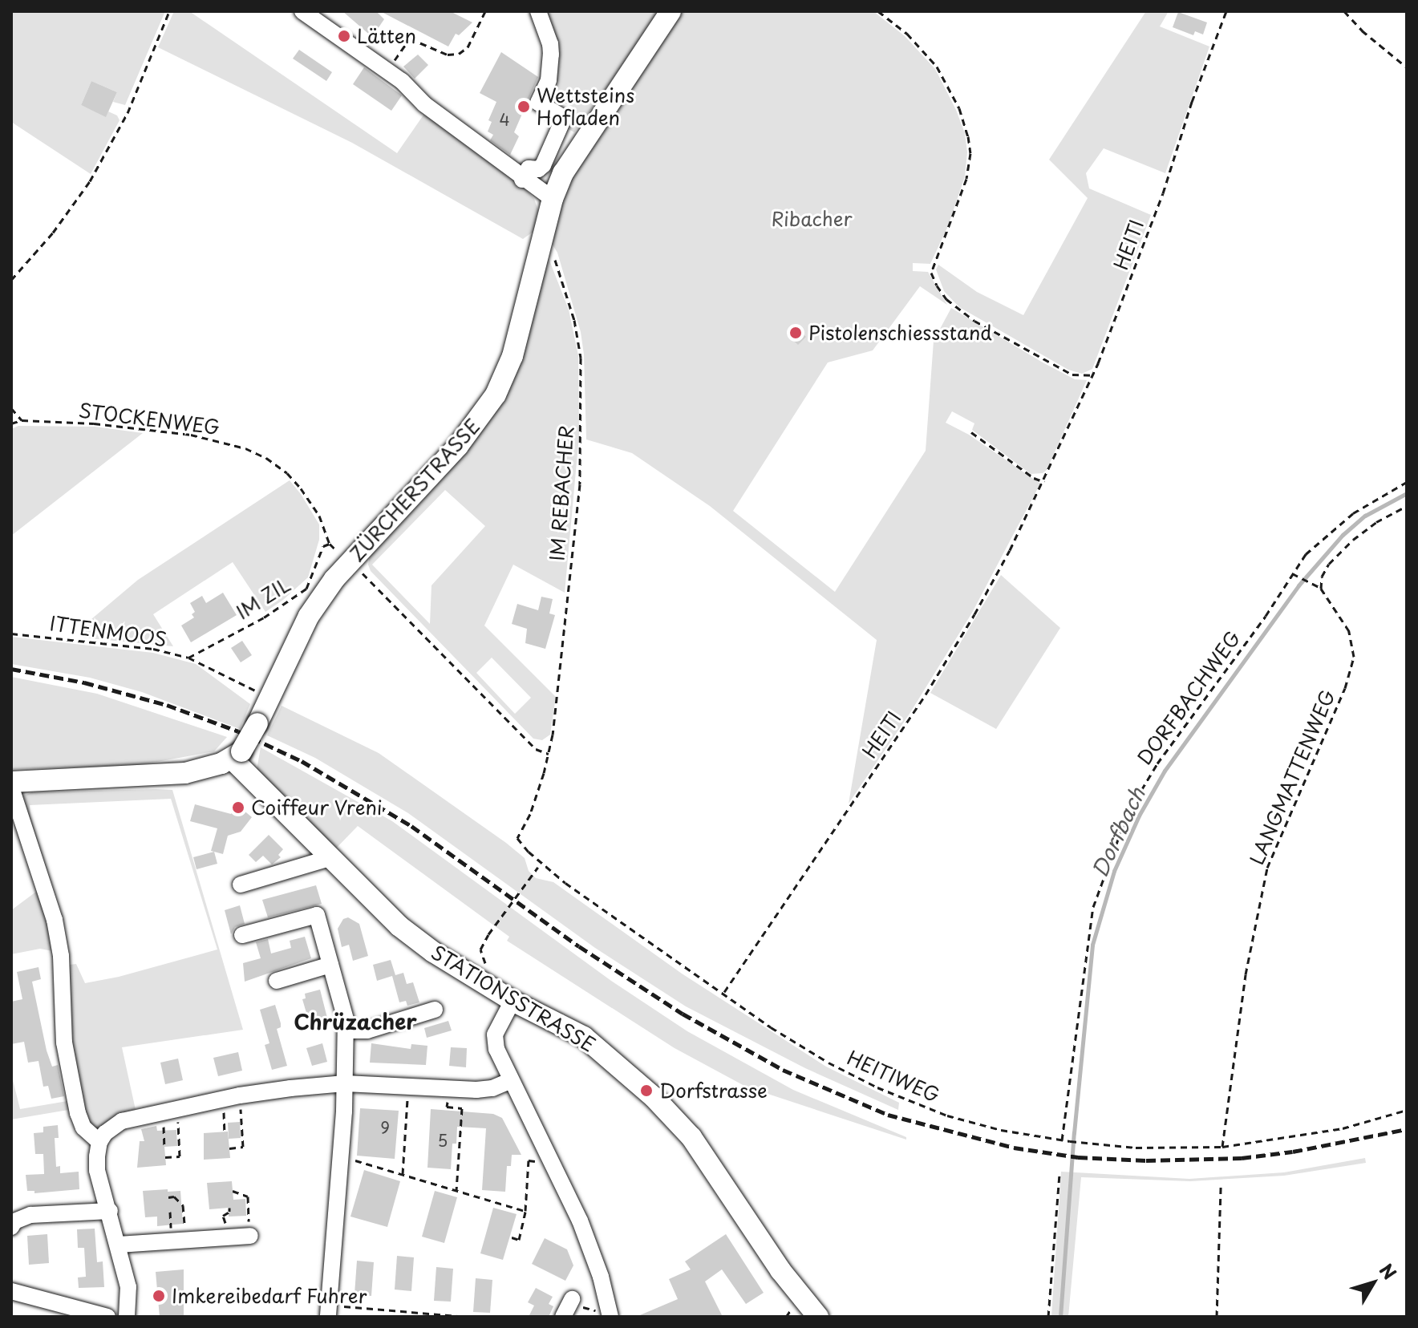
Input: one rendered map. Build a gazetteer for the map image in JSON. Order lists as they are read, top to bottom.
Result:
{
  "streets": {
    "main road": ["ZÜRCHERSTRASSE", "STATIONSSTRASSE"],
    "path": [
      "HEITI",
      "STOCKENWEG",
      "IM REBACHER",
      "IM ZIL",
      "ITTENMOOS",
      "DORFBACHWEG",
      "LANGMATTENWEG",
      "HEITIWEG"
    ]
  },
  "crossings": [
    ["HEITI", "IM REBACHER"],
    ["HEITI", "HEITIWEG"],
    ["STOCKENWEG", "ZÜRCHERSTRASSE"],
    ["STOCKENWEG", "IM ZIL"],
    ["ZÜRCHERSTRASSE", "IM REBACHER"],
    ["ZÜRCHERSTRASSE", "ITTENMOOS"],
    ["ZÜRCHERSTRASSE", "STATIONSSTRASSE"],
    ["IM REBACHER", "HEITIWEG"],
    ["IM ZIL", "ITTENMOOS"],
    ["DORFBACHWEG", "HEITIWEG"],
    ["LANGMATTENWEG", "HEITIWEG"]
  ],
  "districts": ["Chrüzacher"],
  "water": ["Dorfbach"],
  "parks": ["Ribacher"],
  "places": [
    "Lätten",
    "Wettsteins Hofladen",
    "Pistolenschiessstand",
    "Coiffeur Vreni",
    "Dorfstrasse",
    "Imkereibedarf Fuhrer"
  ],
  "house_numbers": ["4", "9", "5"],
  "north": "top right"
}
